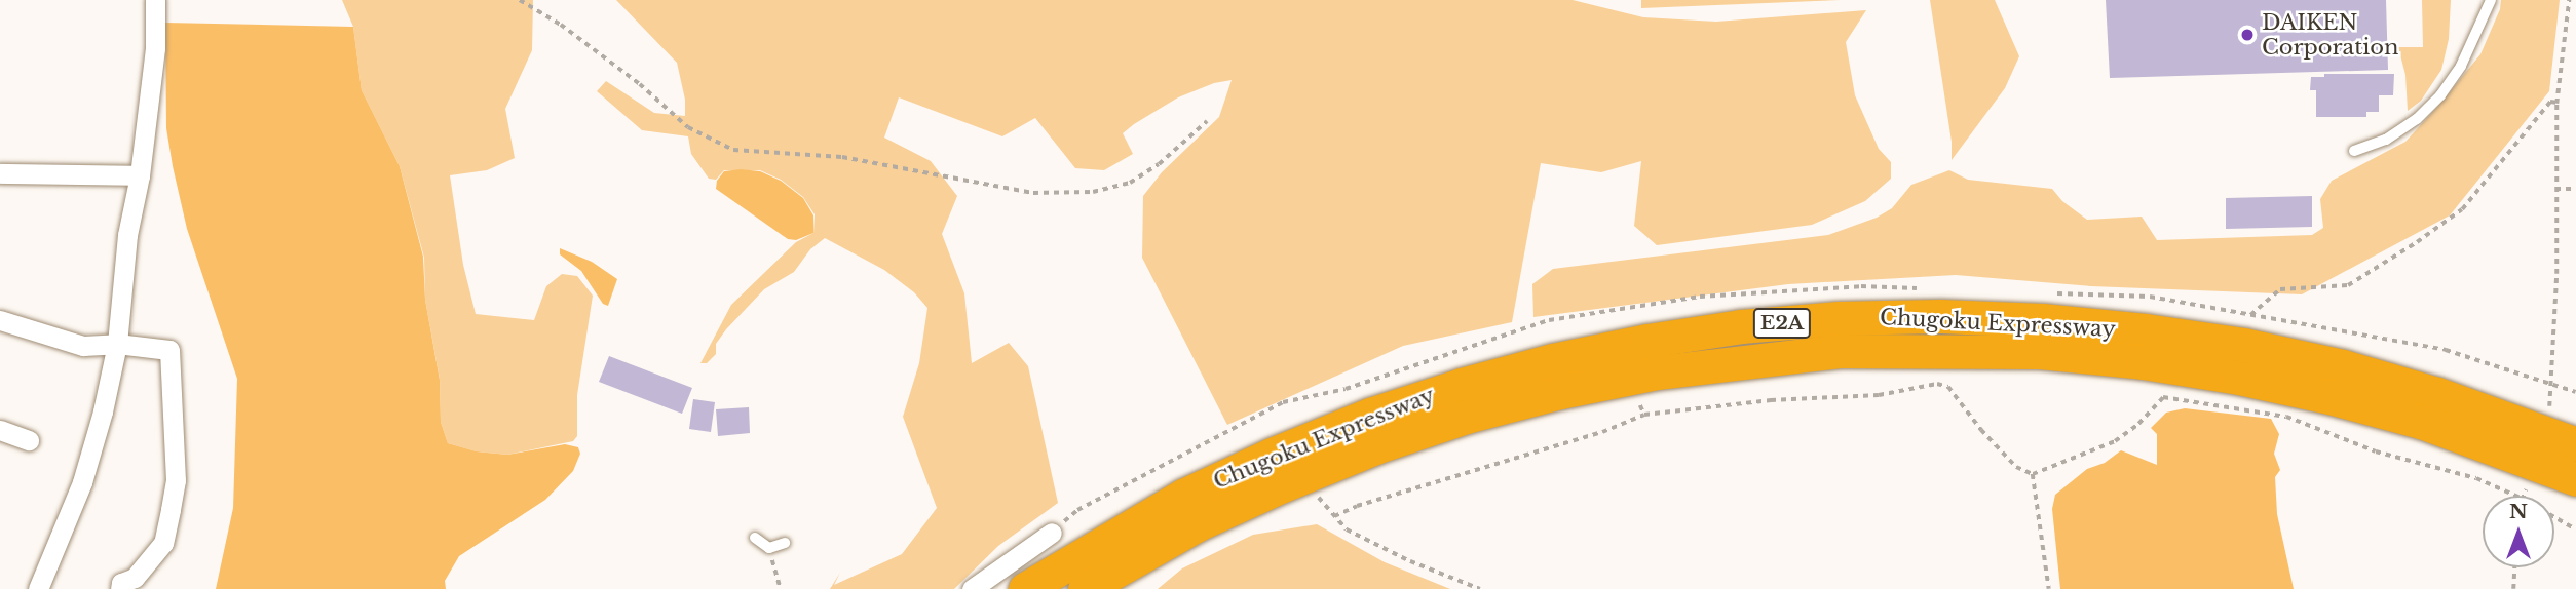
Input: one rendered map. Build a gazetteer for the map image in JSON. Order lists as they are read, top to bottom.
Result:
{
  "streets": {
    "highway": ["E2A", "Chugoku Expressway"]
  },
  "places": ["DAIKEN Corporation"],
  "north": "top"
}
